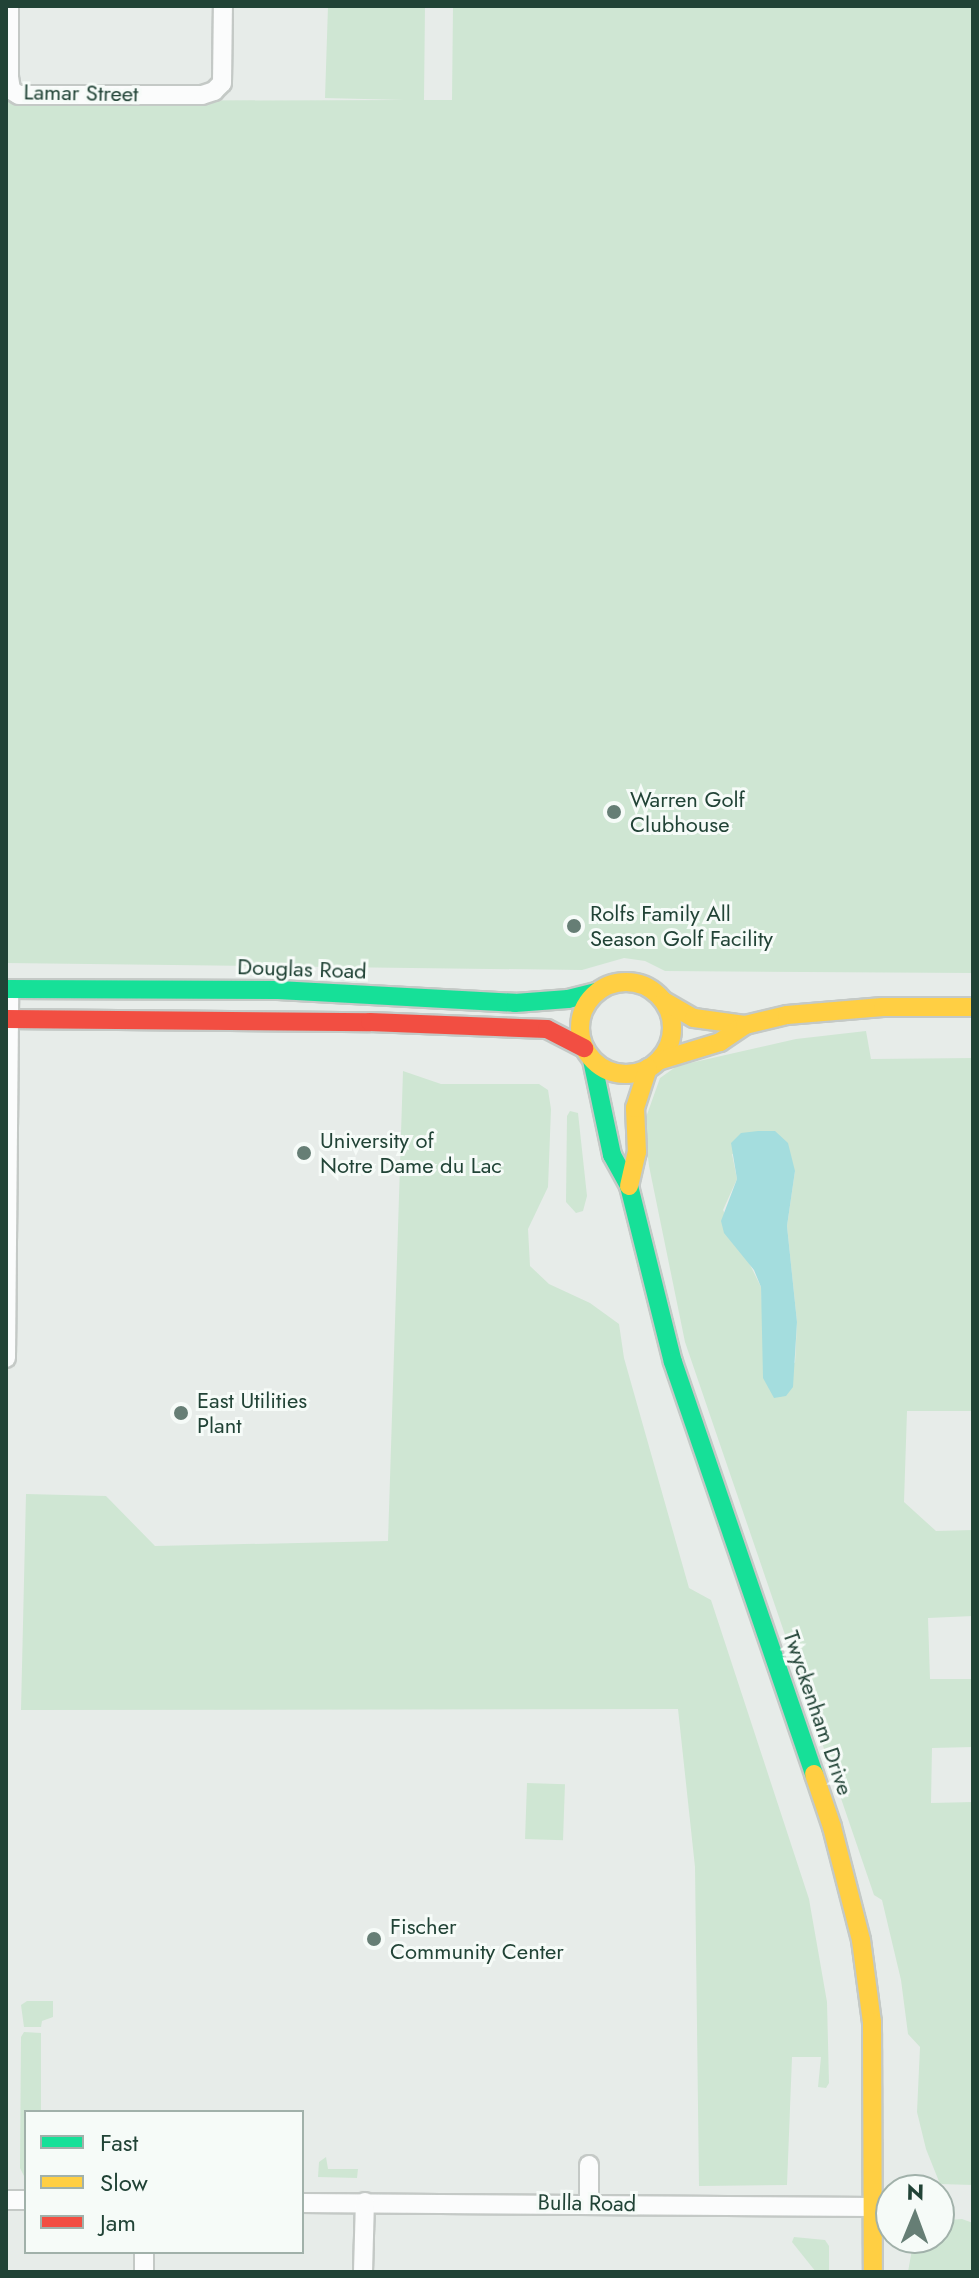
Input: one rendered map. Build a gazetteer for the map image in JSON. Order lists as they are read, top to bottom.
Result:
{
  "streets": {
    "street": [
      "Lamar Street",
      "Douglas Road",
      "Twyckenham Drive",
      "Bulla Road"
    ]
  },
  "crossings": [
    ["Douglas Road", "Twyckenham Drive"],
    ["Twyckenham Drive", "Bulla Road"]
  ],
  "places": [
    "Warren Golf Clubhouse",
    "Rolfs Family All Season Golf Facility",
    "University of Notre Dame du Lac",
    "East Utilities Plant",
    "Fischer Community Center"
  ],
  "legend": ["Fast", "Slow", "Jam"],
  "north": "top"
}
